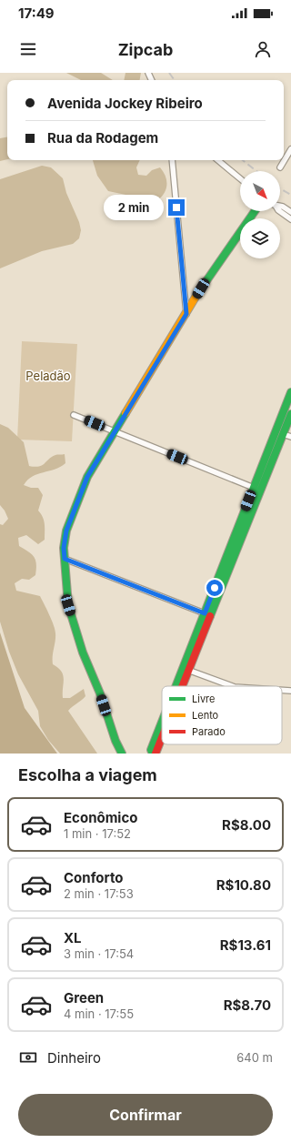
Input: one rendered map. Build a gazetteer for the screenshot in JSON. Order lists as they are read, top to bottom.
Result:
{
  "parks": ["Peladão"],
  "legend": ["Livre", "Lento", "Parado"],
  "north": "bottom right",
  "page": {
    "status": "17:49",
    "header": "Zipcab",
    "banner": ["Avenida Jockey Ribeiro", "Rua da Rodagem"],
    "bubble": "2 min",
    "heading": "Escolha a viagem",
    "list": [
      {
        "name": "Econômico",
        "note": "1 min · 17:52",
        "value": "R$8.00"
      },
      {
        "name": "Conforto",
        "note": "2 min · 17:53",
        "value": "R$10.80"
      },
      {
        "name": "XL",
        "note": "3 min · 17:54",
        "value": "R$13.61"
      },
      {
        "name": "Green",
        "note": "4 min · 17:55",
        "value": "R$8.70"
      }
    ],
    "pay": ["Dinheiro", "640 m"],
    "buttons": "Confirmar"
  }
}
